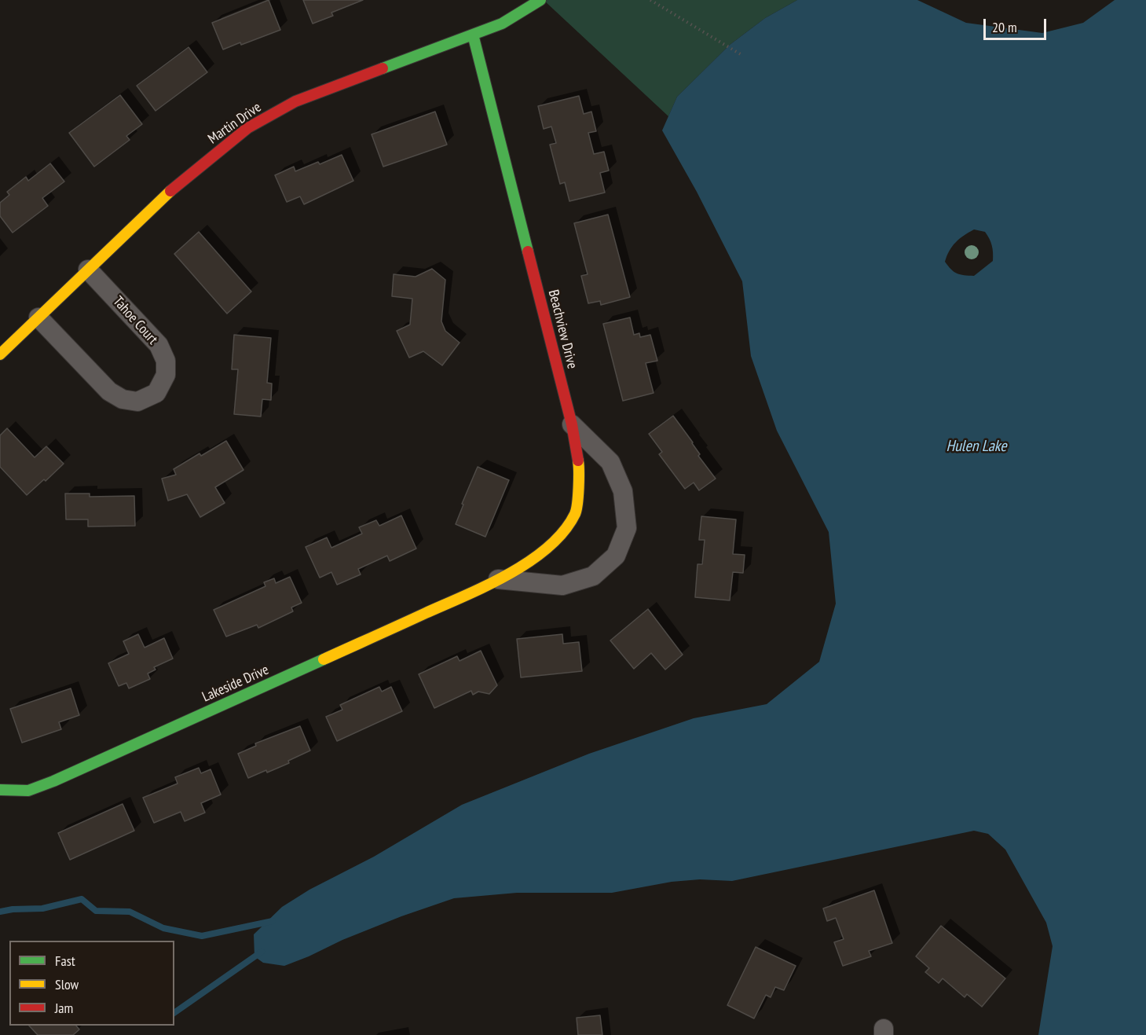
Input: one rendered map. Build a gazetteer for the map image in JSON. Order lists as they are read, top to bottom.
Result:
{
  "streets": {
    "street": [
      "Martin Drive",
      "Tahoe Court",
      "Beachview Drive",
      "Lakeside Drive"
    ]
  },
  "crossings": [
    ["Martin Drive", "Tahoe Court"],
    ["Martin Drive", "Beachview Drive"],
    ["Beachview Drive", "Lakeside Drive"]
  ],
  "water": ["Hulen Lake"],
  "legend": ["Fast", "Slow", "Jam"],
  "scale_bar": "20 m"
}
